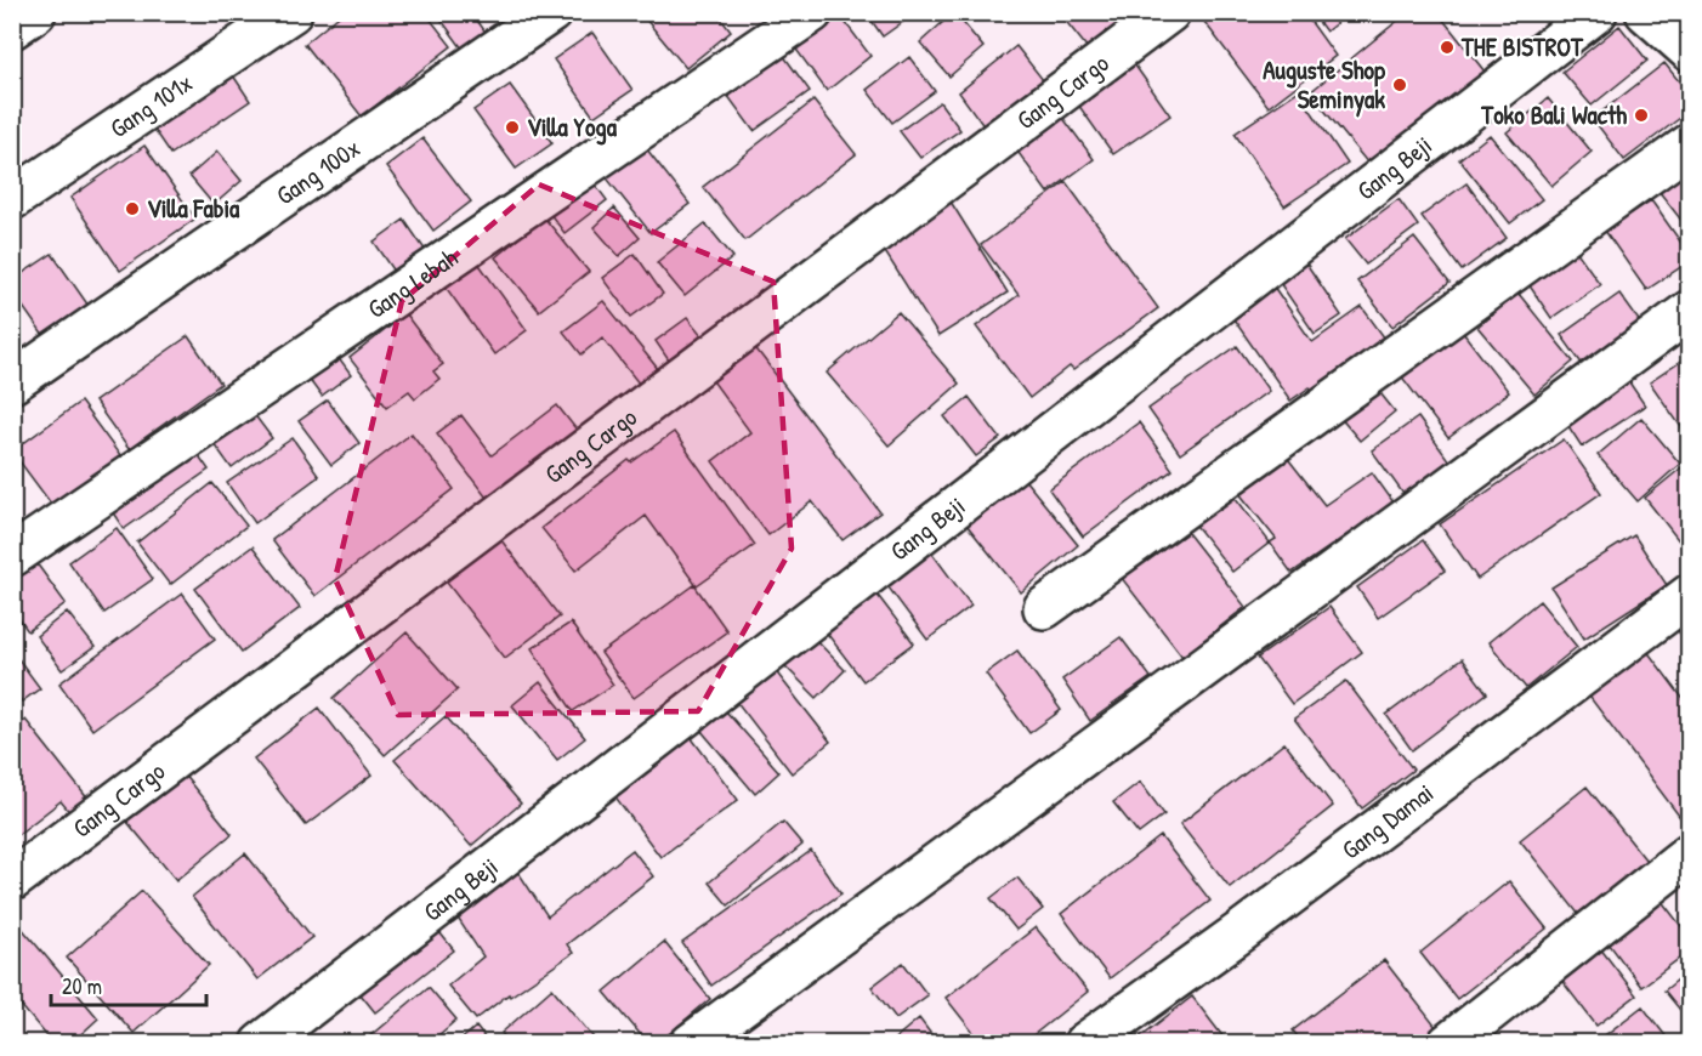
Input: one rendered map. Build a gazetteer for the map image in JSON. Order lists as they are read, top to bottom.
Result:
{
  "streets": {
    "street": [
      "Gang Cargo",
      "Gang 101x",
      "Gang Beji",
      "Gang 100x",
      "Gang Lebah",
      "Gang Damai"
    ]
  },
  "places": [
    "THE BISTROT",
    "Auguste Shop Seminyak",
    "Toko Bali Wacth",
    "Villa Yoga",
    "Villa Fabia"
  ],
  "scale_bar": "20 m"
}
